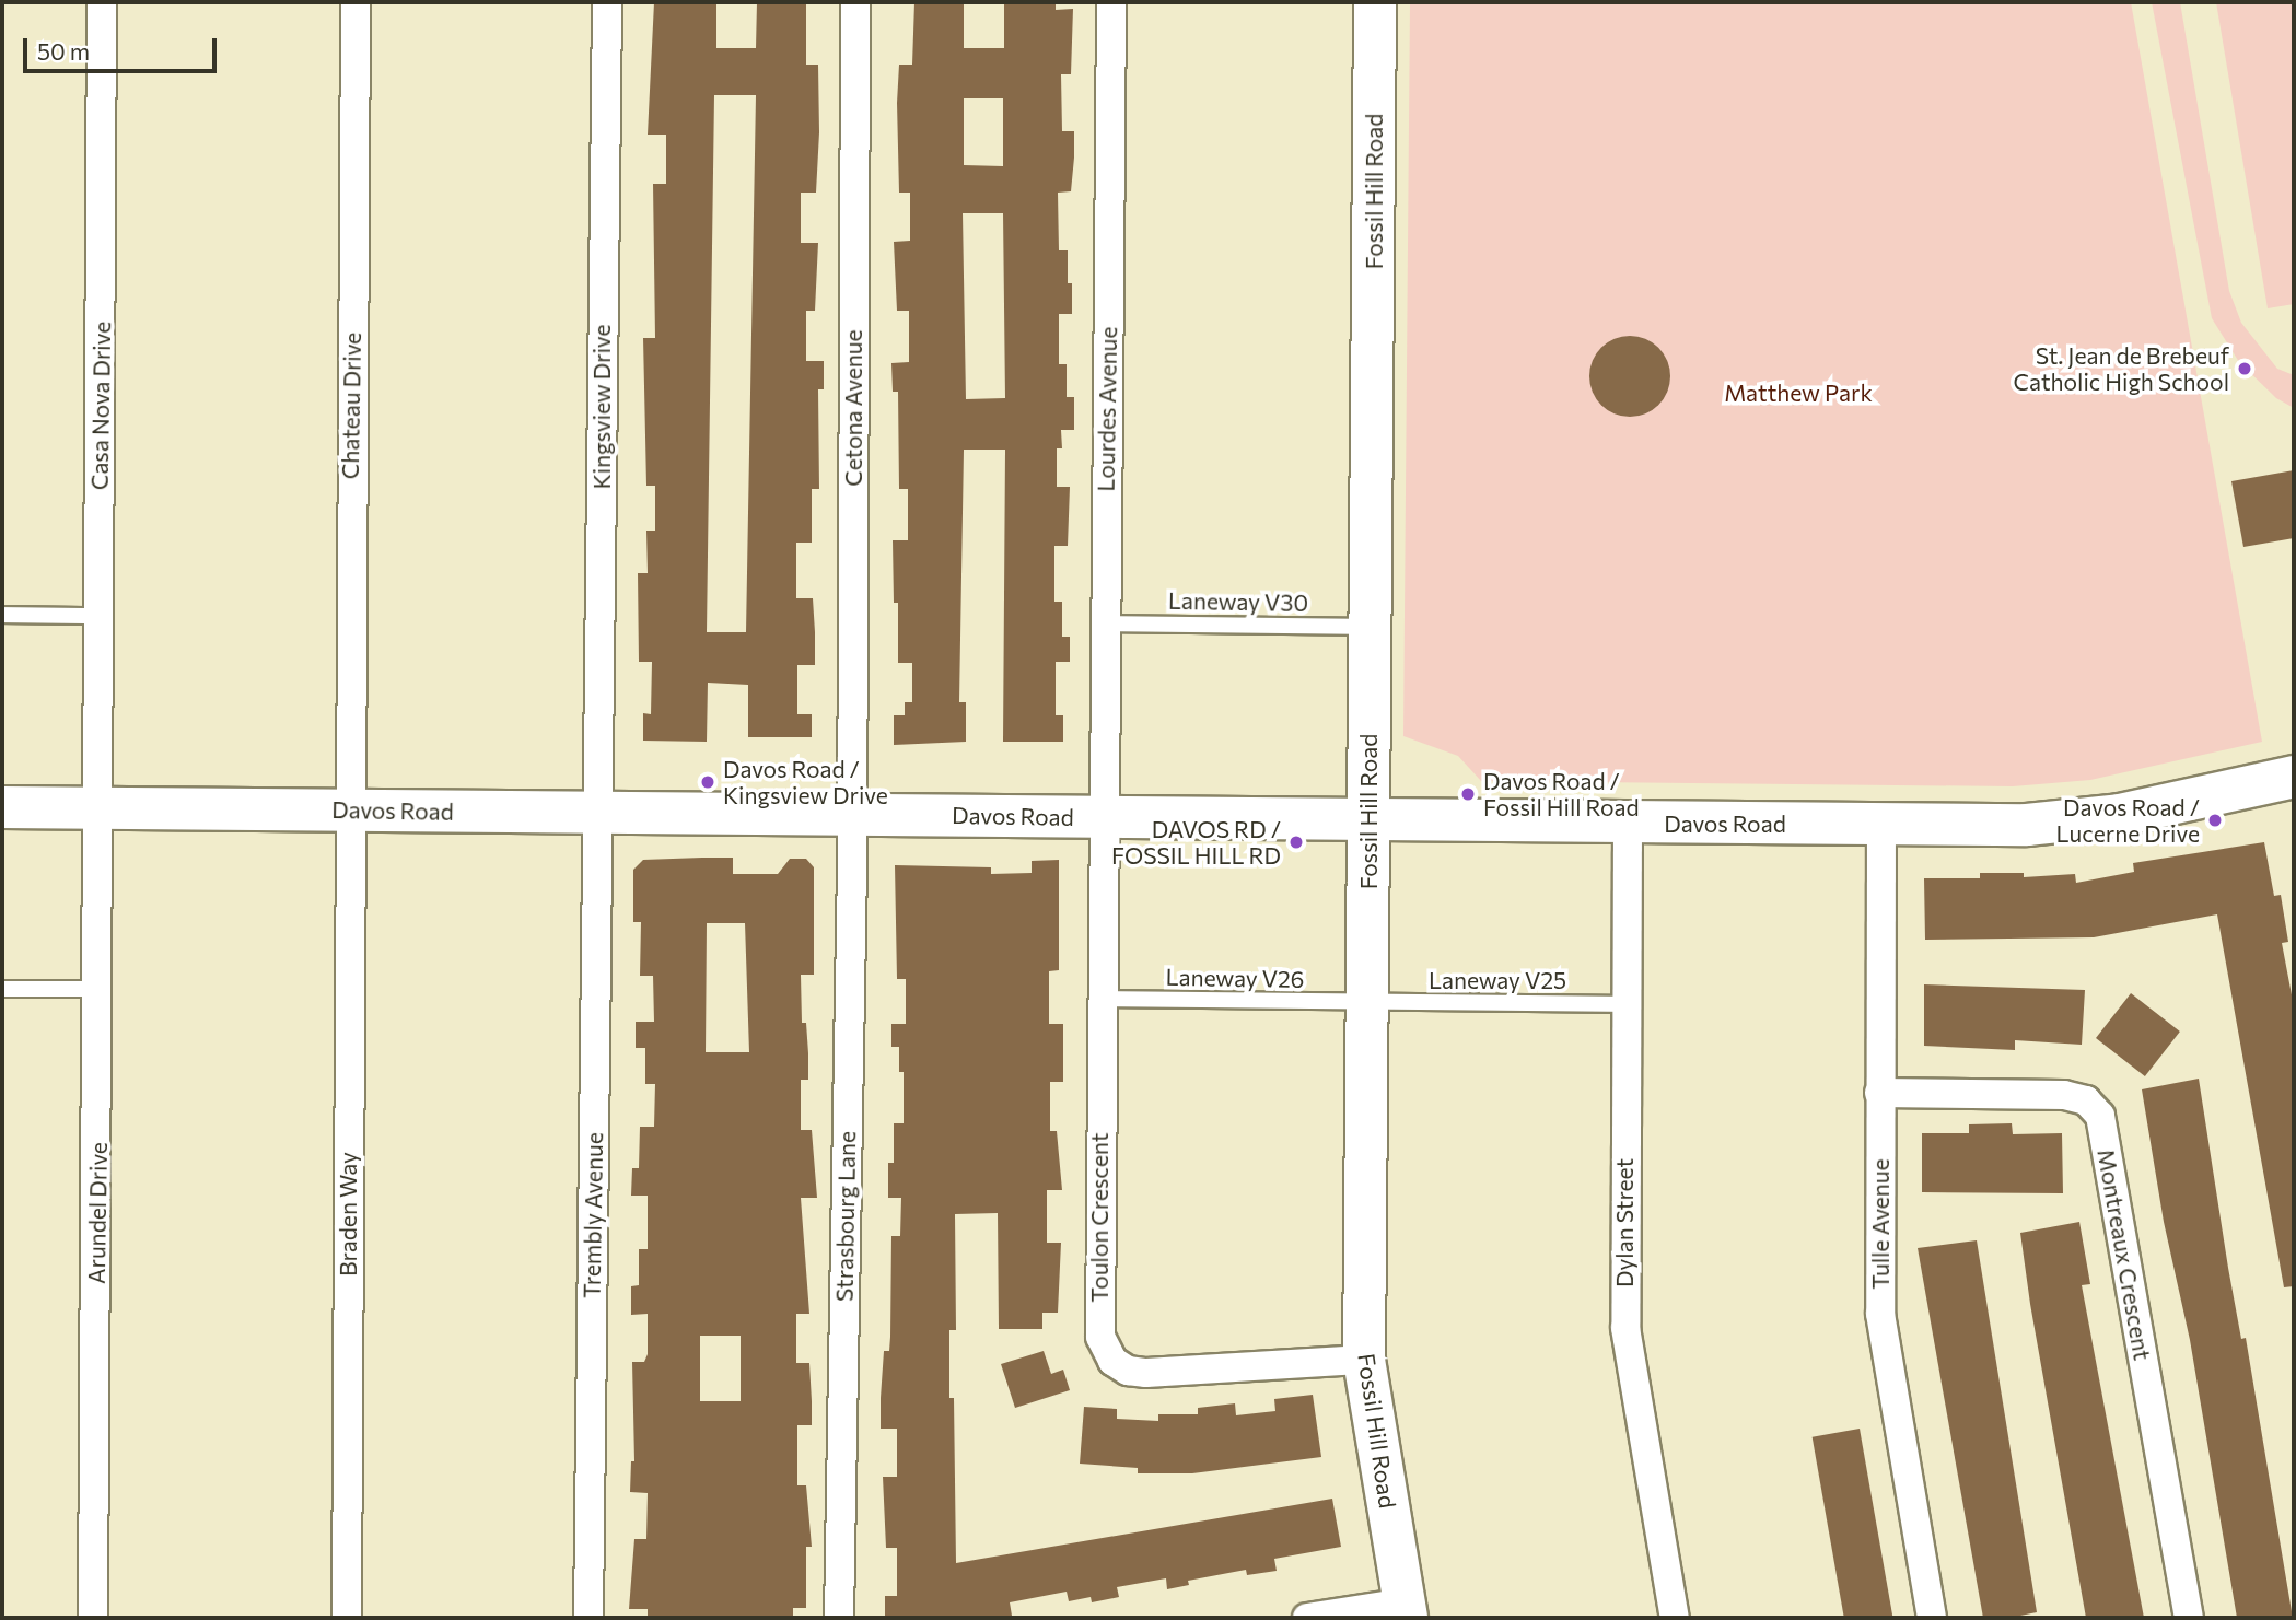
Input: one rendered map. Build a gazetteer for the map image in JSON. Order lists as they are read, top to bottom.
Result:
{
  "streets": {
    "street": [
      "Fossil Hill Road",
      "Casa Nova Drive",
      "Chateau Drive",
      "Kingsview Drive",
      "Cetona Avenue",
      "Lourdes Avenue",
      "Davos Road",
      "Arundel Drive",
      "Braden Way",
      "Trembly Avenue",
      "Strasbourg Lane",
      "Toulon Crescent",
      "Dylan Street",
      "Tulle Avenue",
      "Montreaux Crescent"
    ],
    "lane": ["Laneway V30", "Laneway V26", "Laneway V25"]
  },
  "crossings": [
    ["Fossil Hill Road", "Laneway V30"],
    ["Fossil Hill Road", "Davos Road"],
    ["Fossil Hill Road", "Laneway V26"],
    ["Fossil Hill Road", "Laneway V25"],
    ["Fossil Hill Road", "Toulon Crescent"],
    ["Casa Nova Drive", "Davos Road"],
    ["Casa Nova Drive", "Arundel Drive"],
    ["Chateau Drive", "Davos Road"],
    ["Chateau Drive", "Braden Way"],
    ["Kingsview Drive", "Davos Road"],
    ["Kingsview Drive", "Trembly Avenue"],
    ["Cetona Avenue", "Davos Road"],
    ["Cetona Avenue", "Strasbourg Lane"],
    ["Lourdes Avenue", "Laneway V30"],
    ["Lourdes Avenue", "Davos Road"],
    ["Lourdes Avenue", "Toulon Crescent"],
    ["Davos Road", "Arundel Drive"],
    ["Davos Road", "Braden Way"],
    ["Davos Road", "Trembly Avenue"],
    ["Davos Road", "Strasbourg Lane"],
    ["Davos Road", "Toulon Crescent"],
    ["Davos Road", "Dylan Street"],
    ["Davos Road", "Tulle Avenue"],
    ["Laneway V26", "Laneway V25"],
    ["Laneway V26", "Toulon Crescent"],
    ["Laneway V25", "Dylan Street"],
    ["Tulle Avenue", "Montreaux Crescent"]
  ],
  "parks": ["Matthew Park"],
  "places": [
    "St. Jean de Brebeuf Catholic High School",
    "Davos Road / Kingsview Drive",
    "Davos Road / Fossil Hill Road",
    "Davos Road / Lucerne Drive",
    "DAVOS RD / FOSSIL HILL RD"
  ],
  "scale_bar": "50 m"
}
